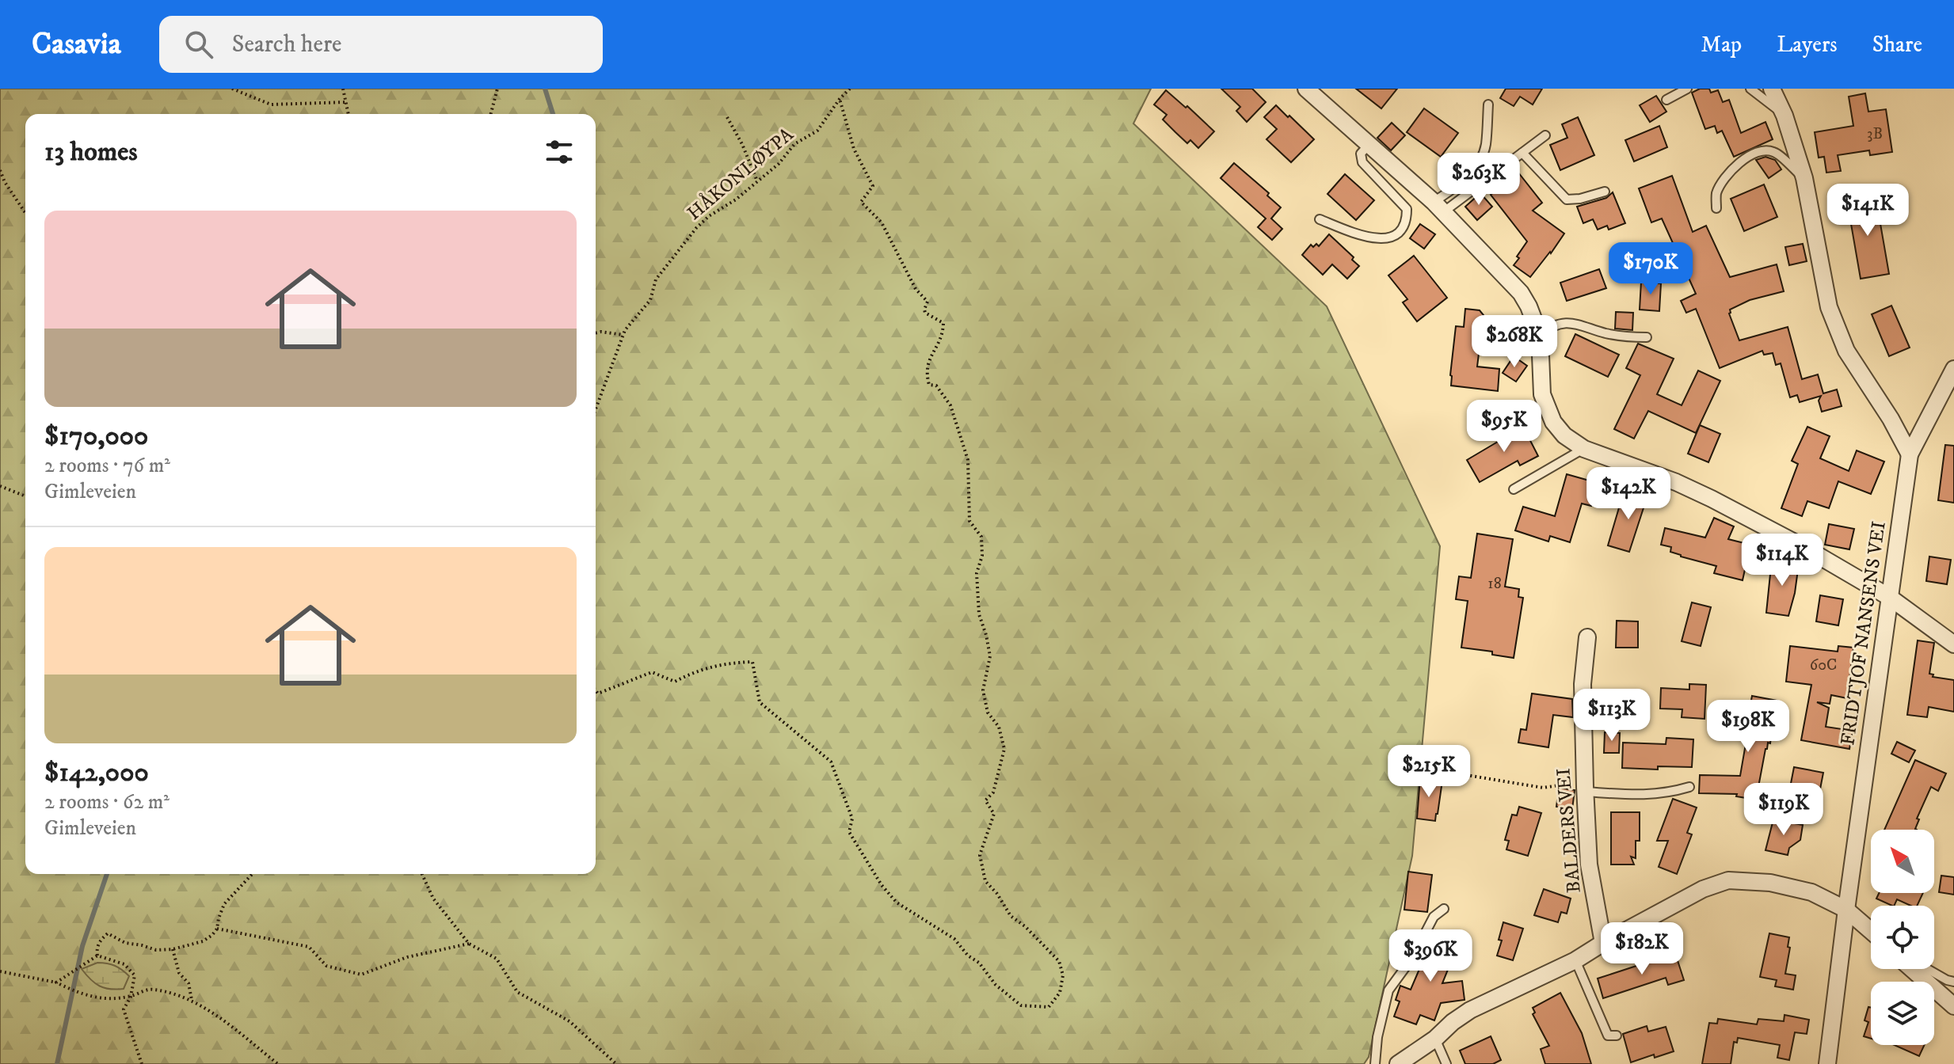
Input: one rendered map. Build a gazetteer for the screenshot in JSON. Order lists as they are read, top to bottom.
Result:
{
  "streets": {
    "street": ["FRIDTJOF NANSENS VEI", "BALDERS VEI"],
    "path": ["HÅKONLØYPA"]
  },
  "house_numbers": ["3B", "18", "60C"],
  "north": "top left",
  "page": {
    "header": "Casavia",
    "search": "Search here",
    "nav": ["Map", "Layers", "Share"],
    "heading": "13 homes",
    "price": [
      "$263K",
      "$141K",
      "$170K",
      "$268K",
      "$95K",
      "$142K",
      "$114K",
      "$113K",
      "$198K",
      "$215K",
      "$119K",
      "$182K",
      "$396K"
    ],
    "list": [
      {
        "name": "$170,000",
        "note": "2 rooms · 76 m² · Gimleveien"
      },
      {
        "name": "$142,000",
        "note": "2 rooms · 62 m² · Gimleveien"
      }
    ]
  }
}
